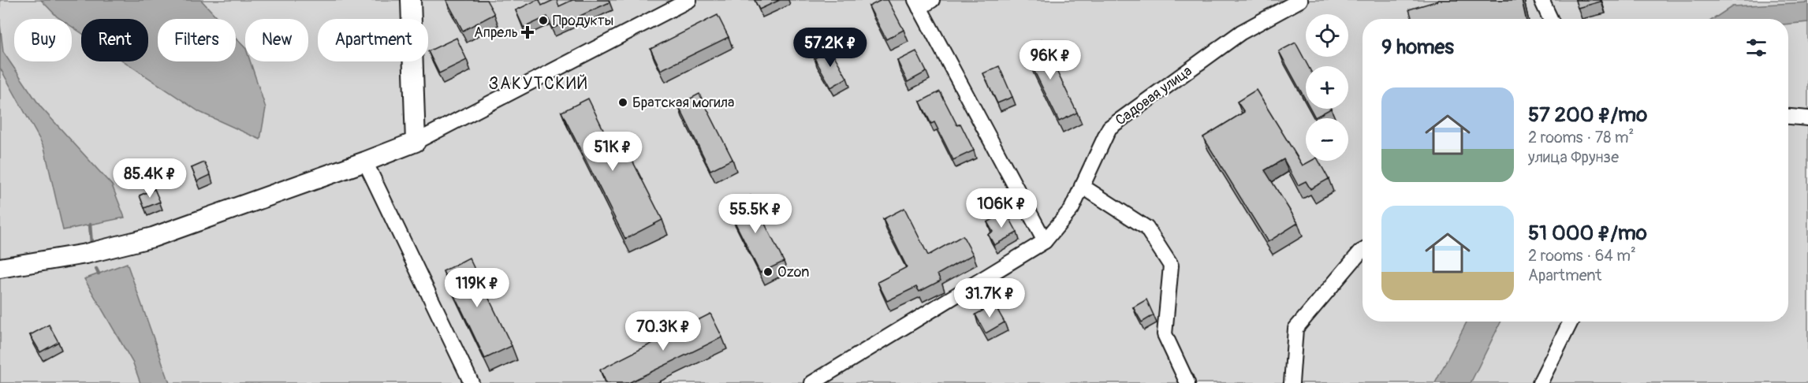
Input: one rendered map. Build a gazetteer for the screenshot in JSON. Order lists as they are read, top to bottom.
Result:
{
  "streets": {
    "street": ["Садовая улица"]
  },
  "districts": ["ЗАКУТСКИЙ"],
  "places": {
    "other": ["Продукты", "Братская могила", "Ozon"],
    "health": ["Апрель"]
  },
  "page": {
    "map_buttons": ["+", "−"],
    "chip": [
      "Buy",
      "Rent",
      "Filters",
      "New",
      "Apartment"
    ],
    "heading": "9 homes",
    "price": [
      "57.2K ₽",
      "96K ₽",
      "51K ₽",
      "85.4K ₽",
      "106K ₽",
      "55.5K ₽",
      "119K ₽",
      "31.7K ₽",
      "70.3K ₽"
    ],
    "list": [
      {
        "name": "57 200 ₽/mo",
        "note": "2 rooms · 78 m² · улица Фрунзе"
      },
      {
        "name": "51 000 ₽/mo",
        "note": "2 rooms · 64 m² · Apartment"
      }
    ]
  }
}
